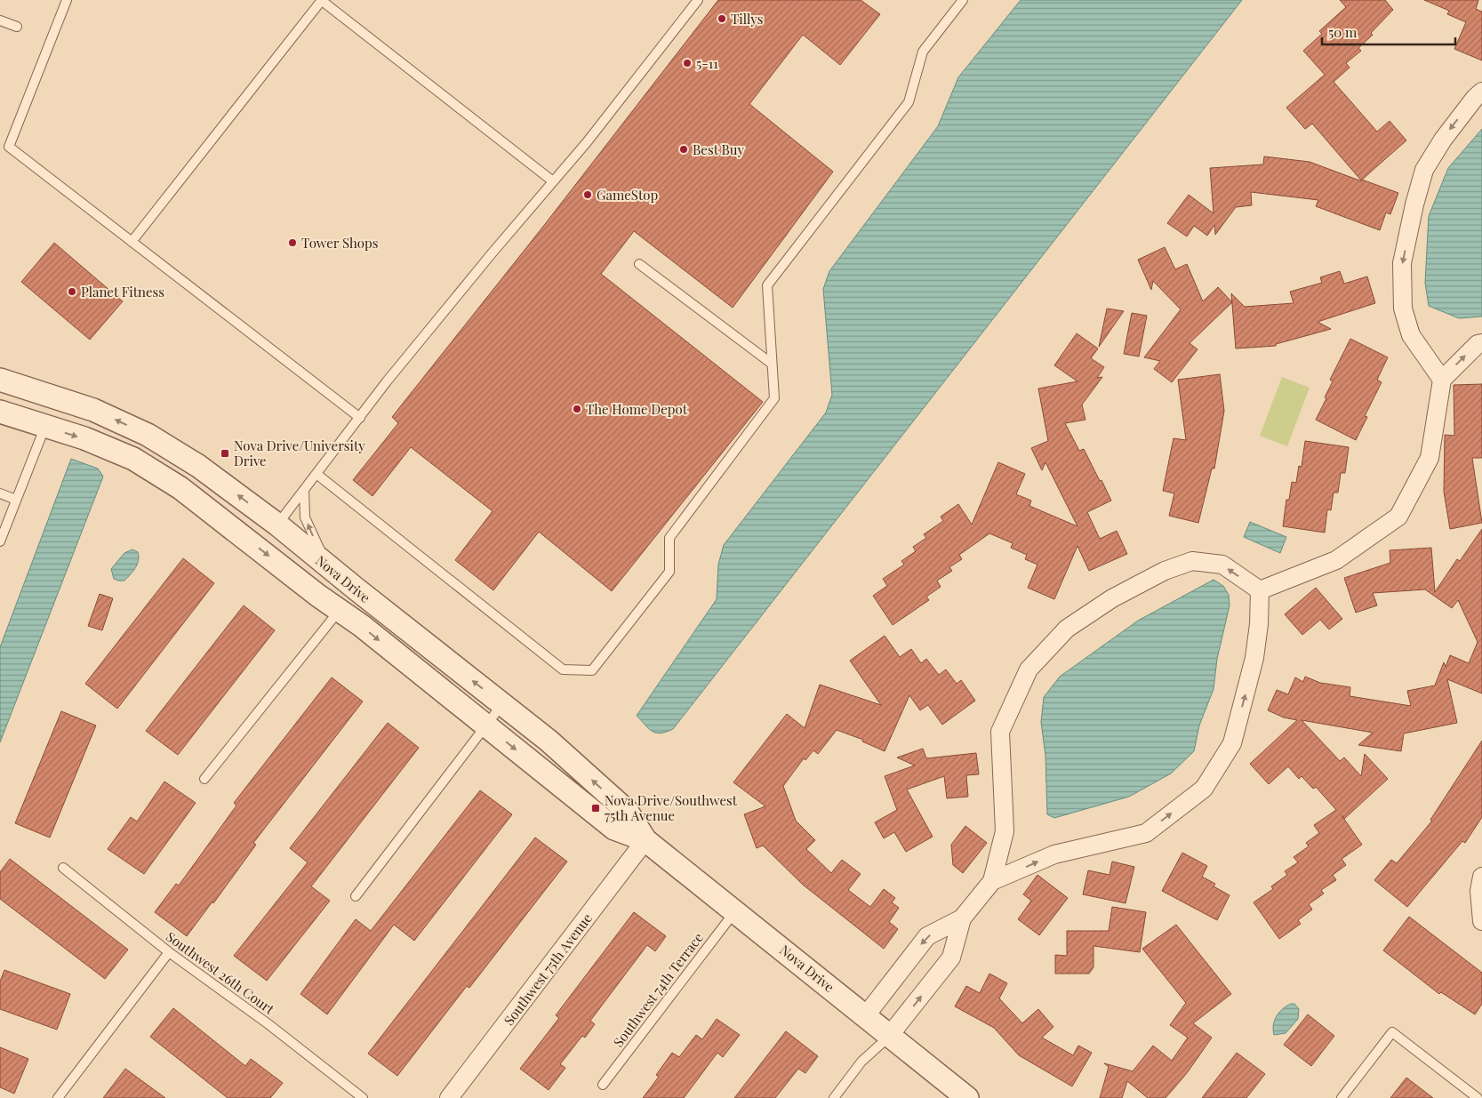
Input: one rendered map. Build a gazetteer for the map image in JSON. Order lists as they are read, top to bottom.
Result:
{
  "streets": {
    "street": ["Nova Drive", "Southwest 75th Avenue"],
    "lane": ["Southwest 26th Court", "Southwest 74th Terrace"]
  },
  "crossings": [
    ["Nova Drive", "Southwest 75th Avenue"],
    ["Nova Drive", "Southwest 74th Terrace"]
  ],
  "places": {
    "other": [
      "Tillys",
      "5-11",
      "Best Buy",
      "GameStop",
      "Tower Shops",
      "Planet Fitness",
      "The Home Depot"
    ],
    "transit": ["Nova Drive/University Drive", "Nova Drive/Southwest 75th Avenue"]
  },
  "scale_bar": "50 m"
}
